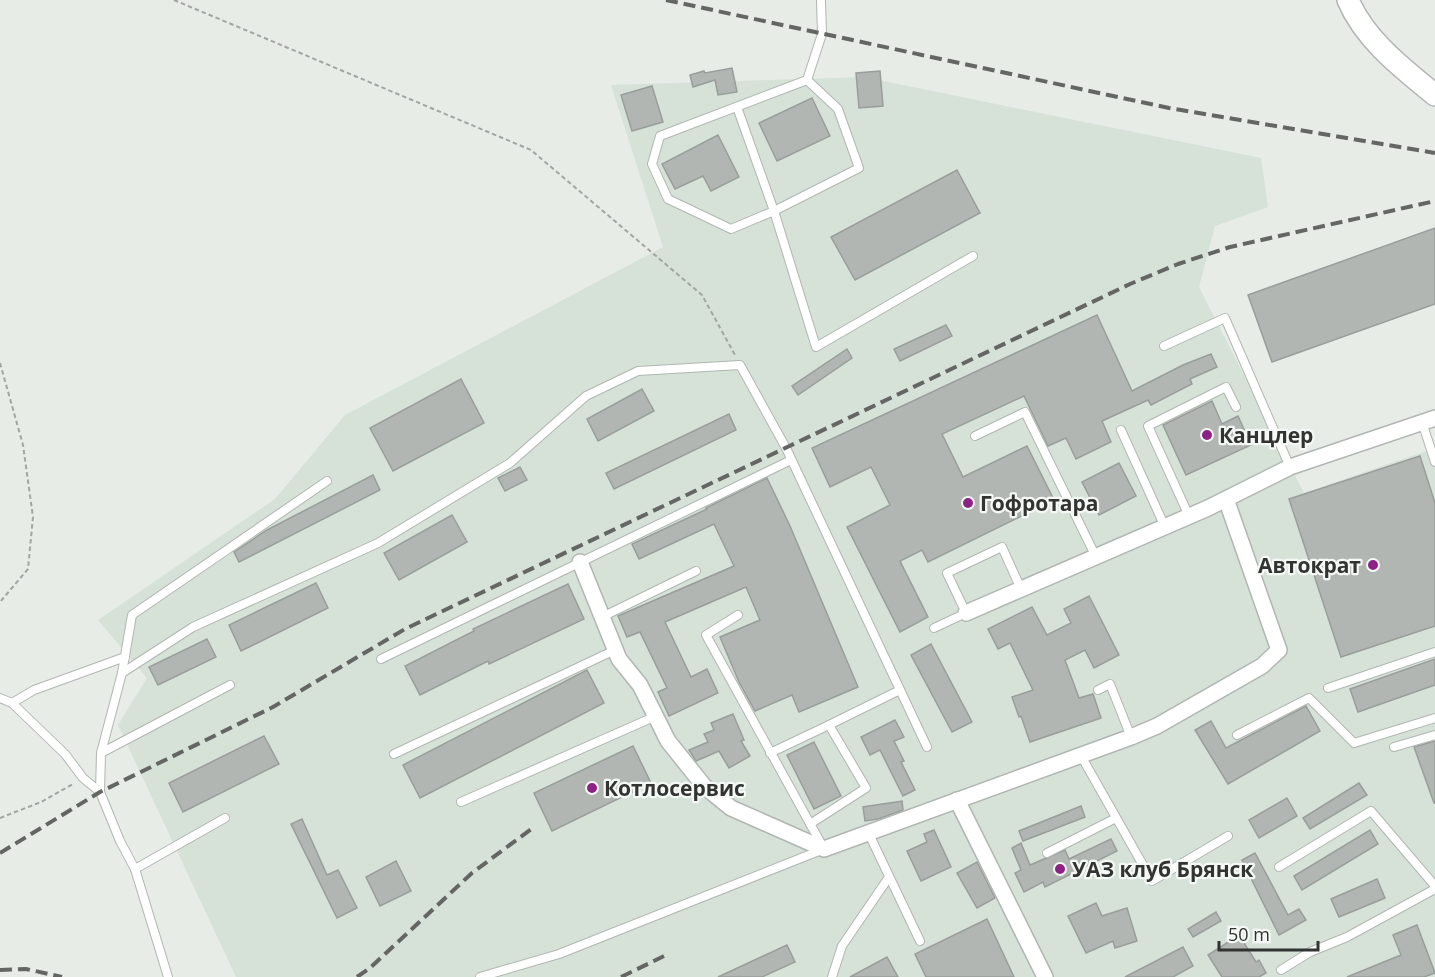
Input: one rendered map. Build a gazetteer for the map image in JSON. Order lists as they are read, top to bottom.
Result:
{
  "places": [
    "Канцлер",
    "Гофротара",
    "Автократ",
    "Котлосервис",
    "УАЗ клуб Брянск"
  ],
  "scale_bar": "50 m"
}
